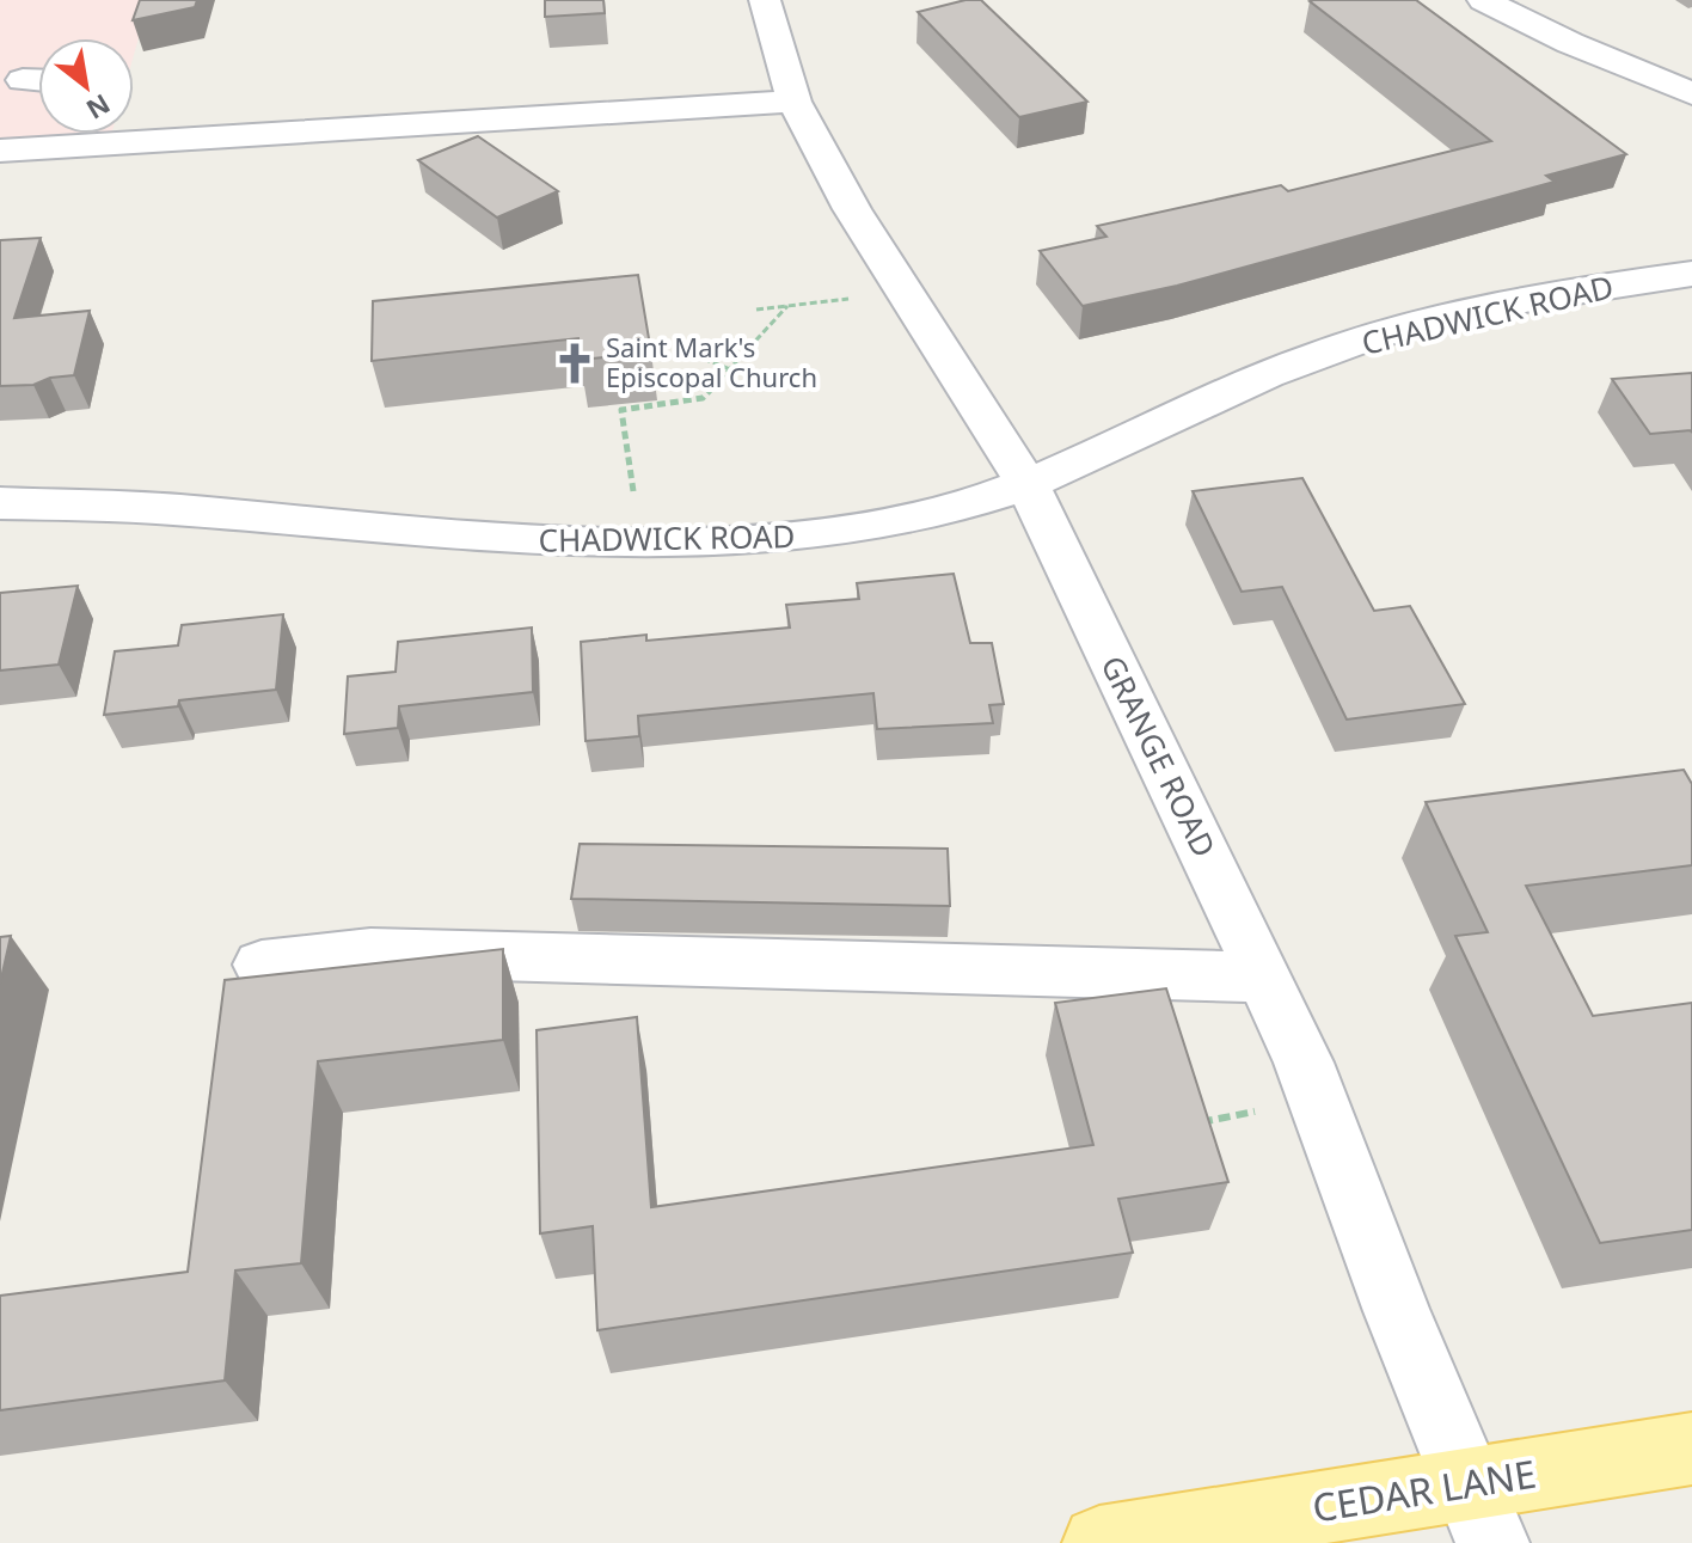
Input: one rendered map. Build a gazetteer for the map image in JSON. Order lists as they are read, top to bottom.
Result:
{
  "streets": {
    "main road": ["CEDAR LANE"],
    "street": ["CHADWICK ROAD", "GRANGE ROAD"]
  },
  "crossings": [
    ["CHADWICK ROAD", "GRANGE ROAD"],
    ["GRANGE ROAD", "CEDAR LANE"]
  ],
  "places": {
    "church": ["Saint Mark's Episcopal Church"]
  },
  "north": "bottom right"
}
